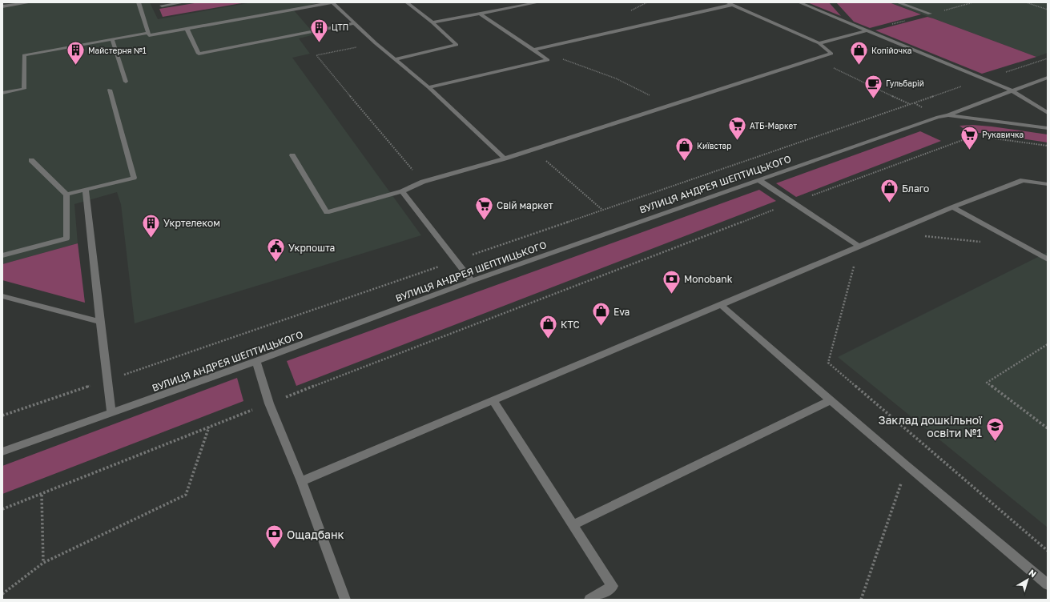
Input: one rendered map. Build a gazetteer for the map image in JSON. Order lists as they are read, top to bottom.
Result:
{
  "streets": {
    "street": ["ВУЛИЦЯ АНДРЕЯ ШЕПТИЦЬКОГО"]
  },
  "places": {
    "building": ["ЦТП", "Майстерня №1", "Укртелеком"],
    "shop": [
      "Копійочка",
      "Київстар",
      "Благо",
      "Eva",
      "КТС"
    ],
    "cafe": ["Гульбарій"],
    "supermarket": ["АТБ-Маркет", "Рукавичка", "Свій маркет"],
    "public building": ["Укрпошта"],
    "bank": ["Monobank", "Ощадбанк"],
    "school or university": ["Заклад дошкільної освіти №1"]
  },
  "north": "top right"
}
